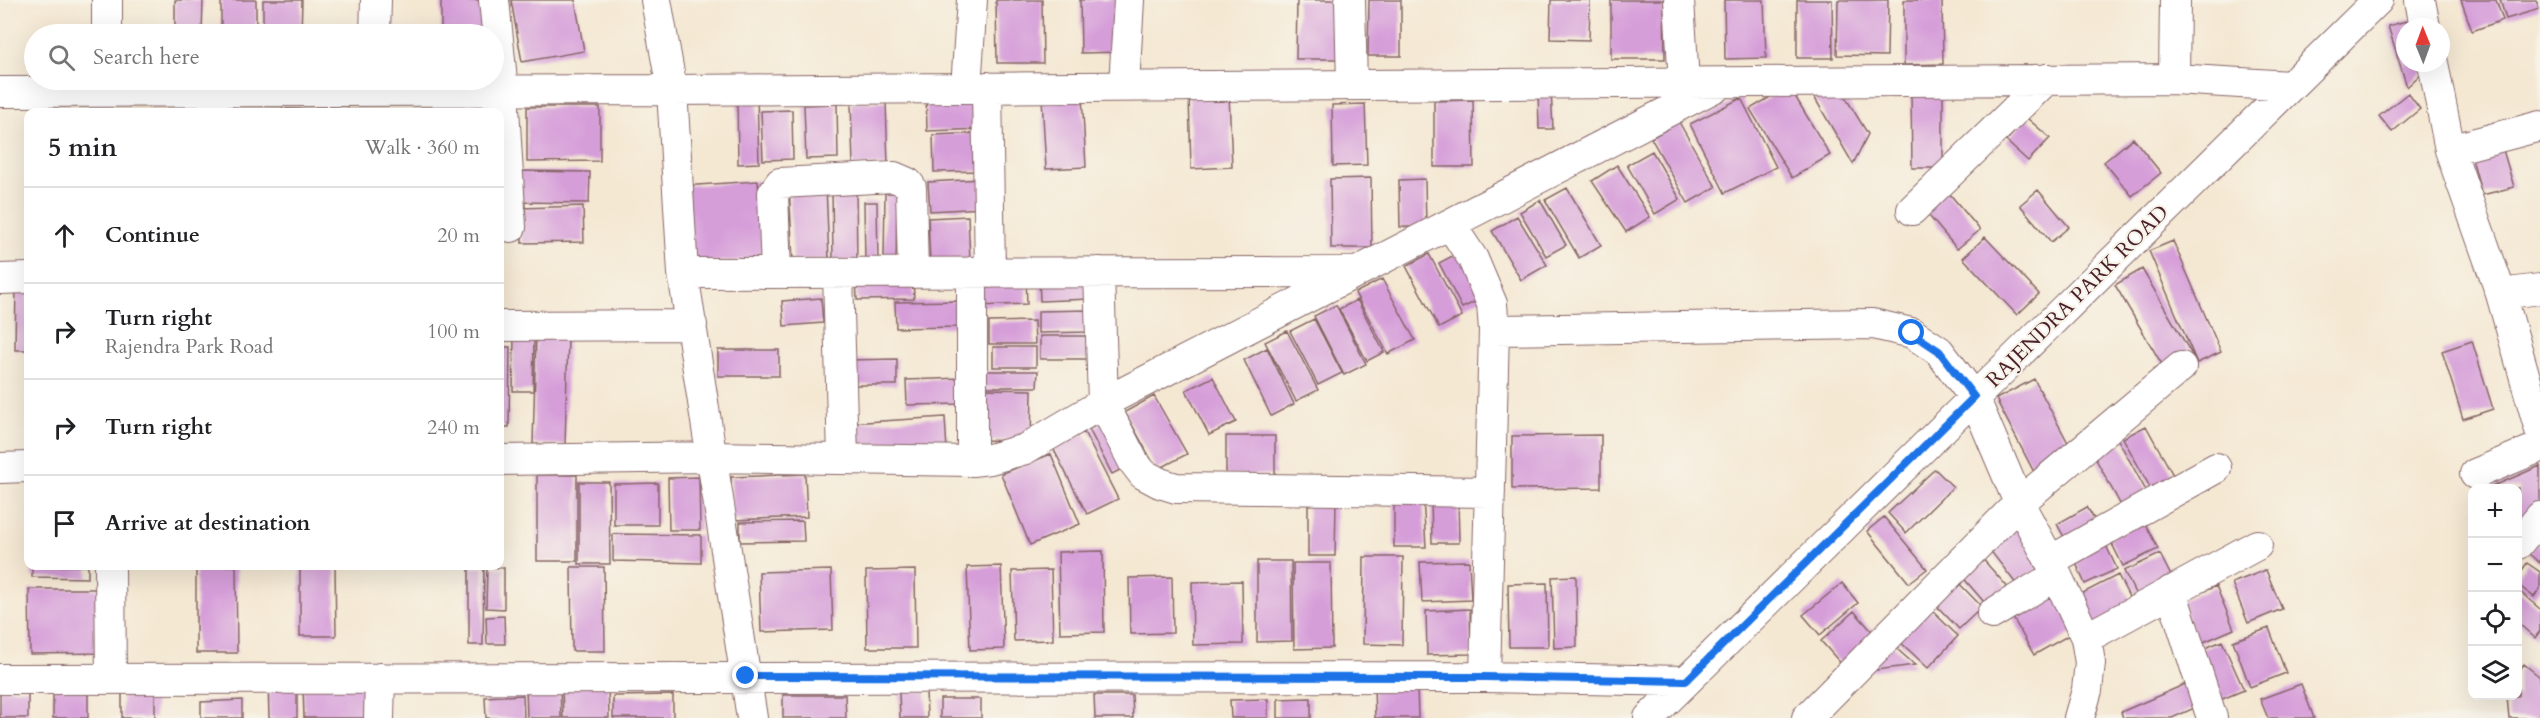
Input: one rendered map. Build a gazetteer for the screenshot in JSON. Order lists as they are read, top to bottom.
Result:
{
  "streets": {
    "street": ["RAJENDRA PARK ROAD"]
  },
  "north": "top",
  "page": {
    "search": "Search here",
    "heading": ["5 min", "Walk · 360 m"],
    "list": [
      ["Continue", "20 m"],
      ["Turn right", "Rajendra Park Road", "100 m"],
      ["Turn right", "240 m"],
      "Arrive at destination"
    ],
    "map_buttons": ["+", "−"]
  }
}
